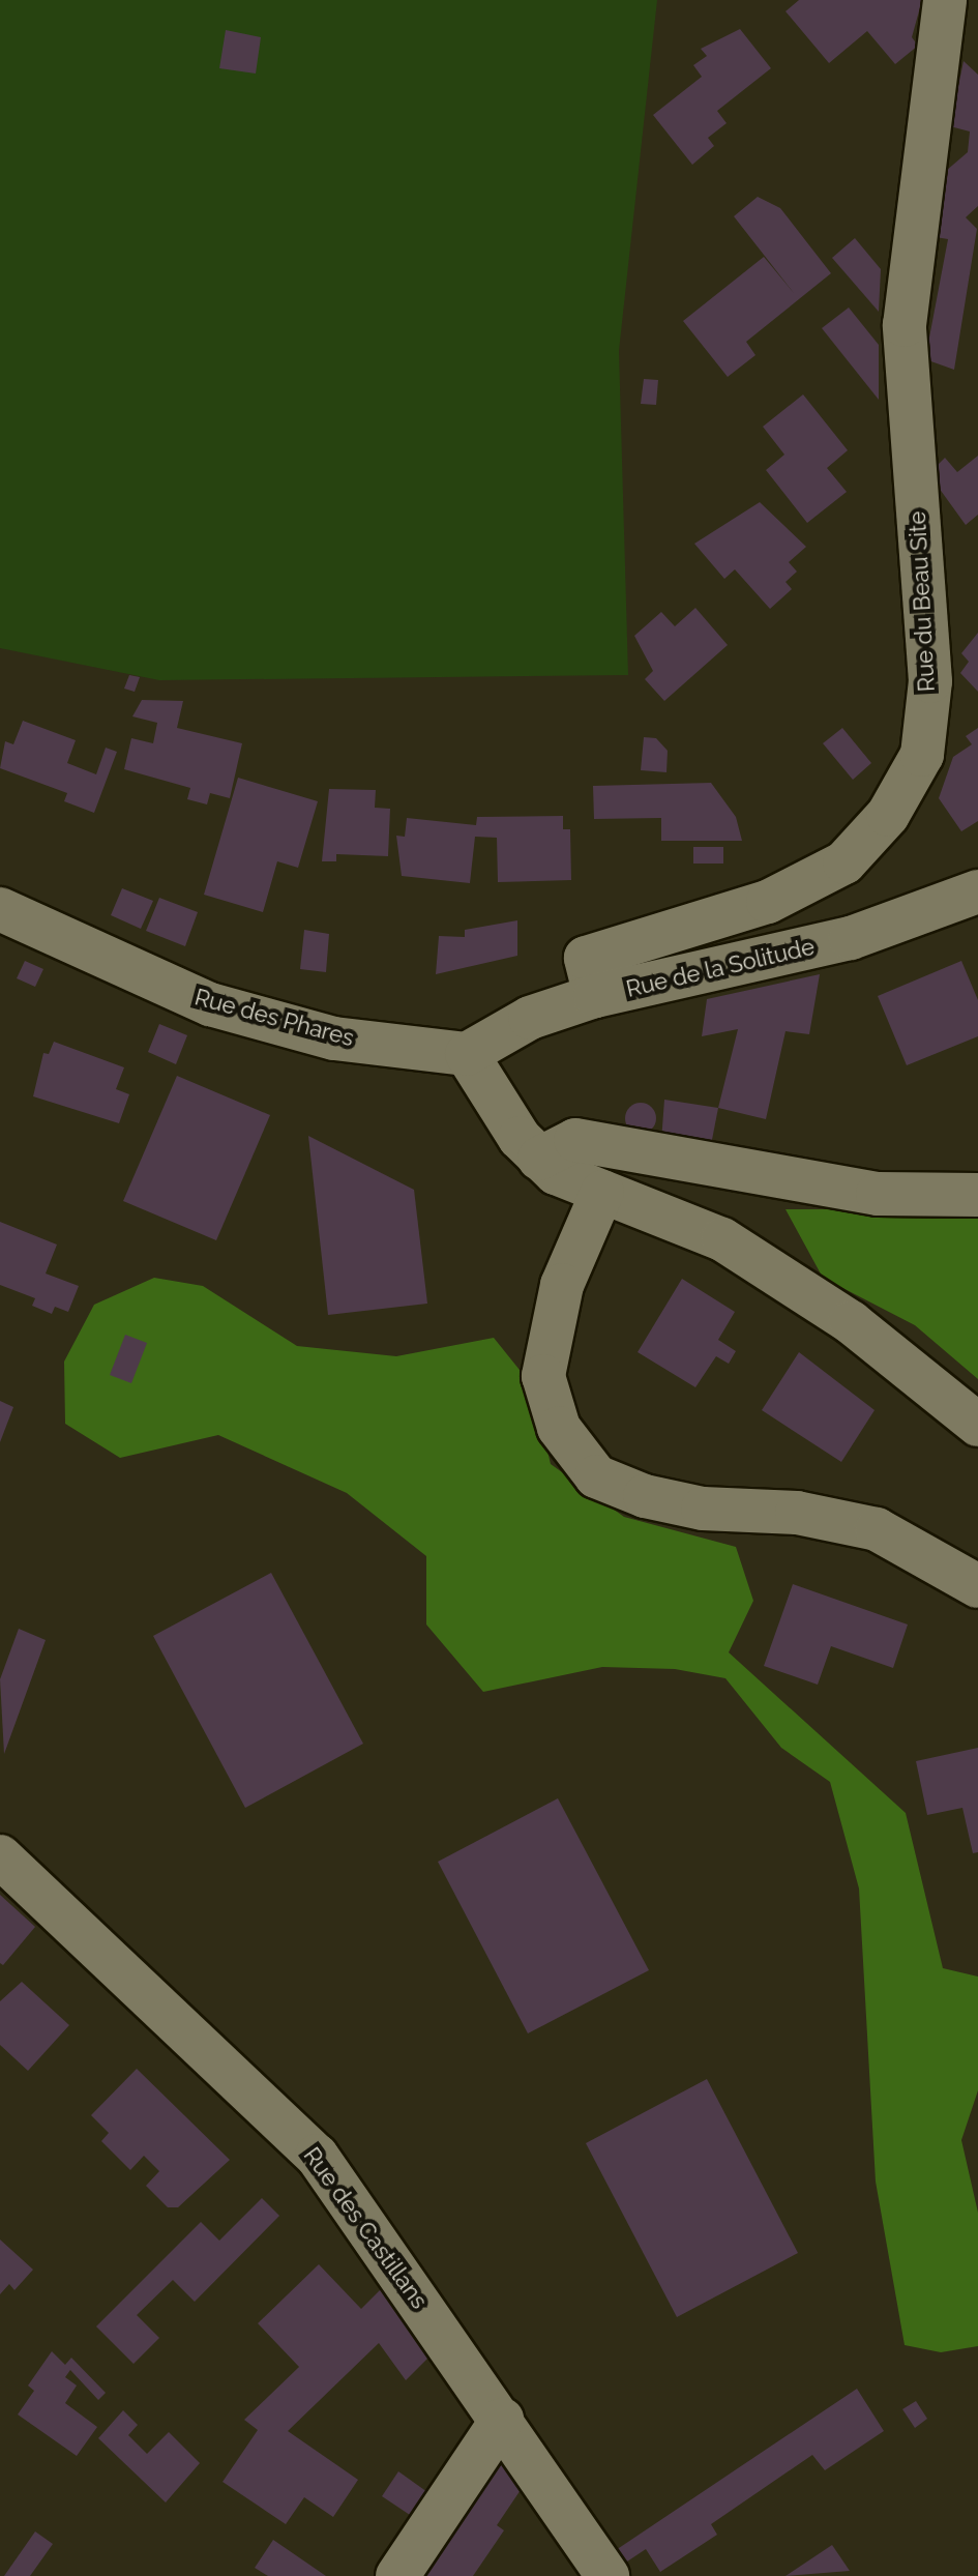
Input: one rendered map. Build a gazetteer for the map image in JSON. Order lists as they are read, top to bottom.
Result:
{
  "streets": {
    "street": [
      "Rue du Beau Site",
      "Rue de la Solitude",
      "Rue des Phares",
      "Rue des Castillans"
    ]
  },
  "crossings": [
    ["Rue du Beau Site", "Rue de la Solitude"],
    ["Rue de la Solitude", "Rue des Phares"]
  ]
}
